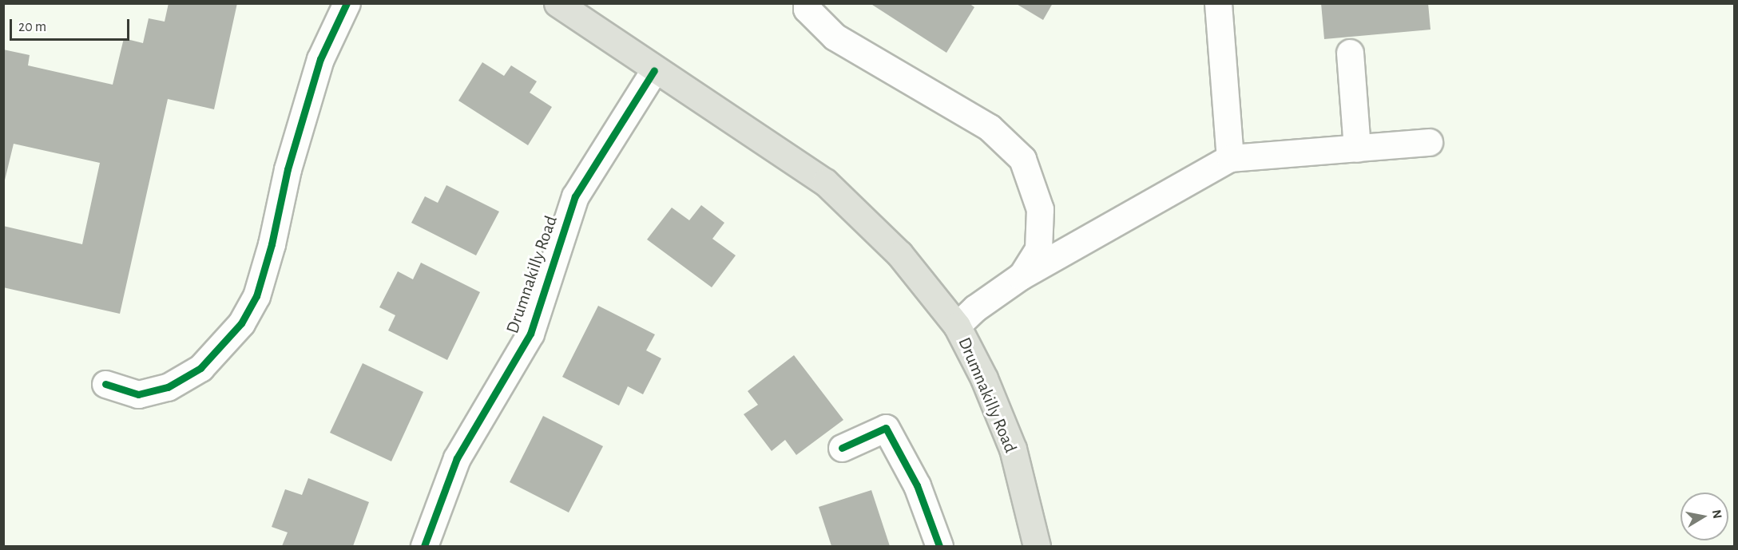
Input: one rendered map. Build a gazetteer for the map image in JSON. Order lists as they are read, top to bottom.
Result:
{
  "streets": {
    "main road": ["Drumnakilly Road"]
  },
  "scale_bar": "20 m",
  "north": "right"
}
